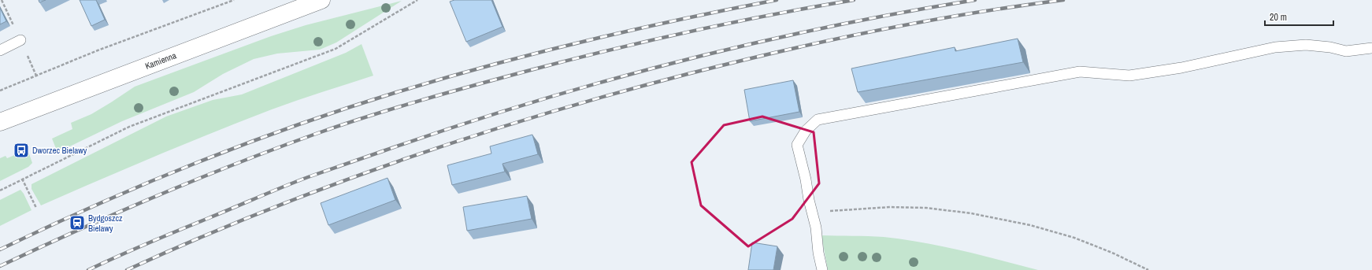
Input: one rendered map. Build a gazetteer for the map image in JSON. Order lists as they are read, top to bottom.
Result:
{
  "streets": {
    "main road": ["Kamienna"]
  },
  "places": {
    "bus stop": ["Dworzec Bielawy"],
    "station": ["Bydgoszcz Bielawy"]
  },
  "scale_bar": "20 m"
}
